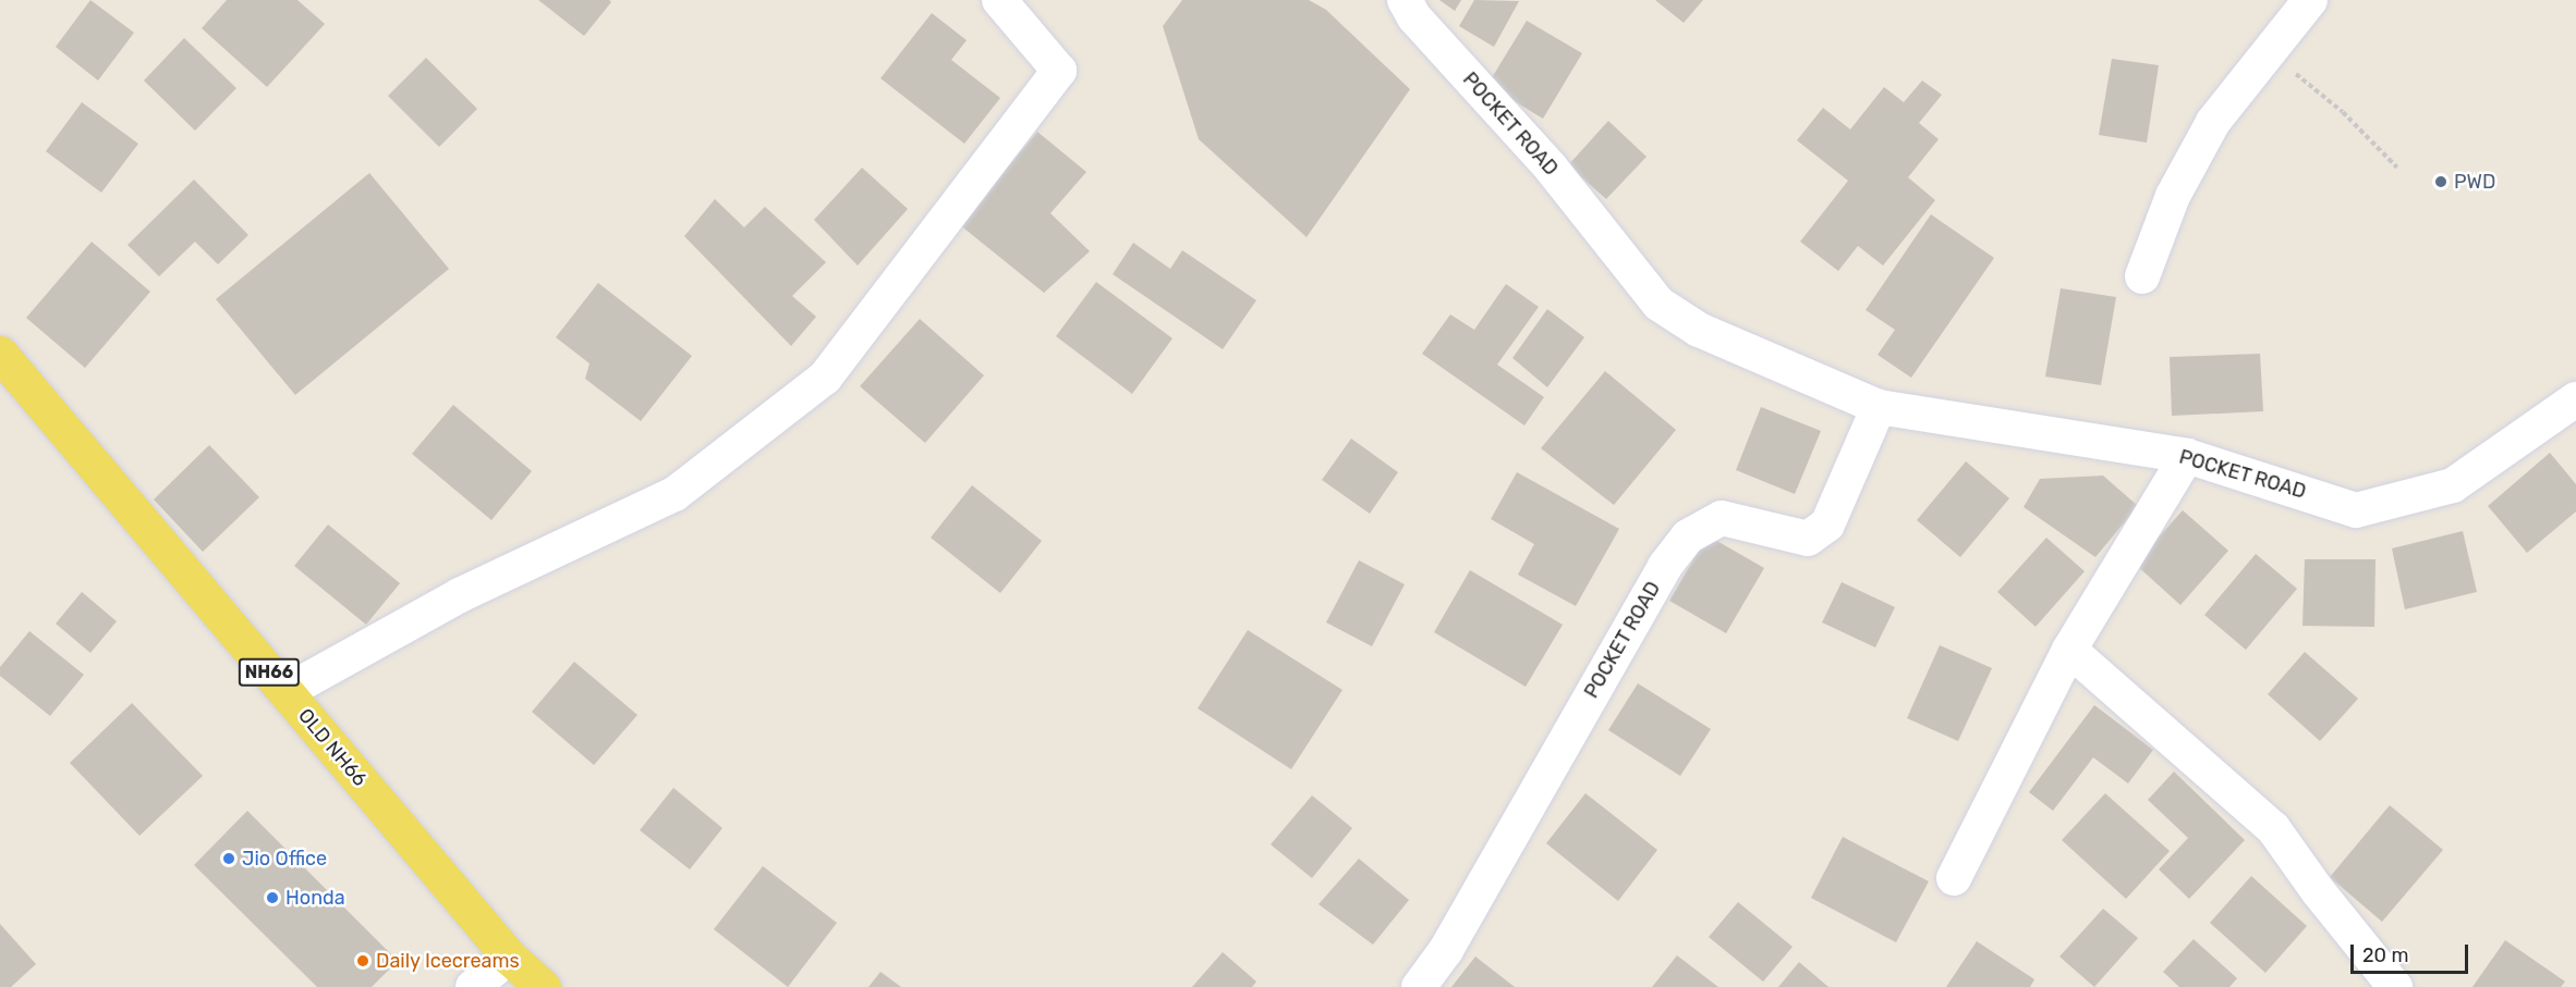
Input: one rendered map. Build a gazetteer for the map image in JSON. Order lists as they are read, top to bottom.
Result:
{
  "streets": {
    "main road": ["NH66", "OLD NH66"],
    "street": ["POCKET ROAD"]
  },
  "places": [
    "PWD",
    "Jio Office",
    "Honda",
    "Daily Icecreams"
  ],
  "scale_bar": "20 m"
}
